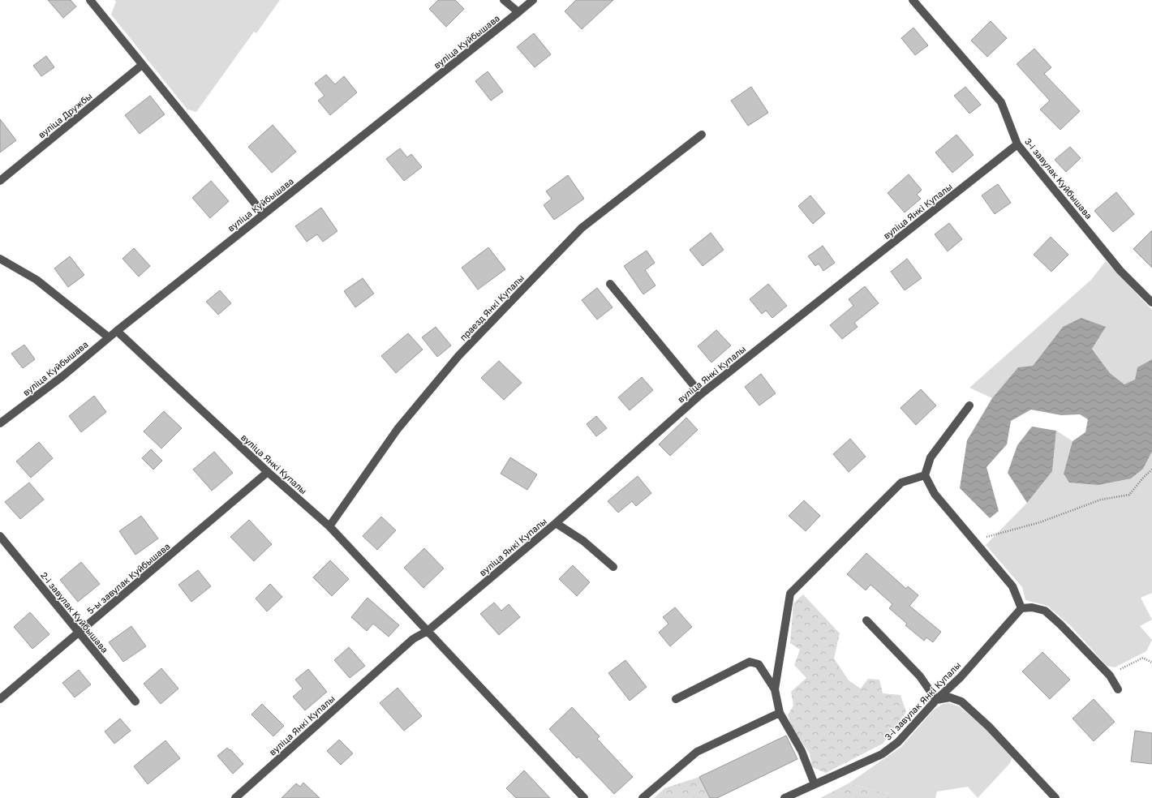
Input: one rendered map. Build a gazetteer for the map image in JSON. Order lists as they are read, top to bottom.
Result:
{
  "streets": {
    "street": [
      "вуліца Куйбышава",
      "вуліца Дружбы",
      "3-і завулак Куйбышава",
      "вуліца Янкі Купалы",
      "праезд Янкі Купалы",
      "5-ы завулак Куйбышава",
      "2-і завулак Куйбышава",
      "3-і завулак Янкі Купалы"
    ]
  },
  "crossings": [
    ["вуліца Куйбышава", "вуліца Янкі Купалы"],
    ["3-і завулак Куйбышава", "вуліца Янкі Купалы"],
    ["вуліца Янкі Купалы", "праезд Янкі Купалы"],
    ["вуліца Янкі Купалы", "5-ы завулак Куйбышава"],
    ["5-ы завулак Куйбышава", "2-і завулак Куйбышава"]
  ]
}
